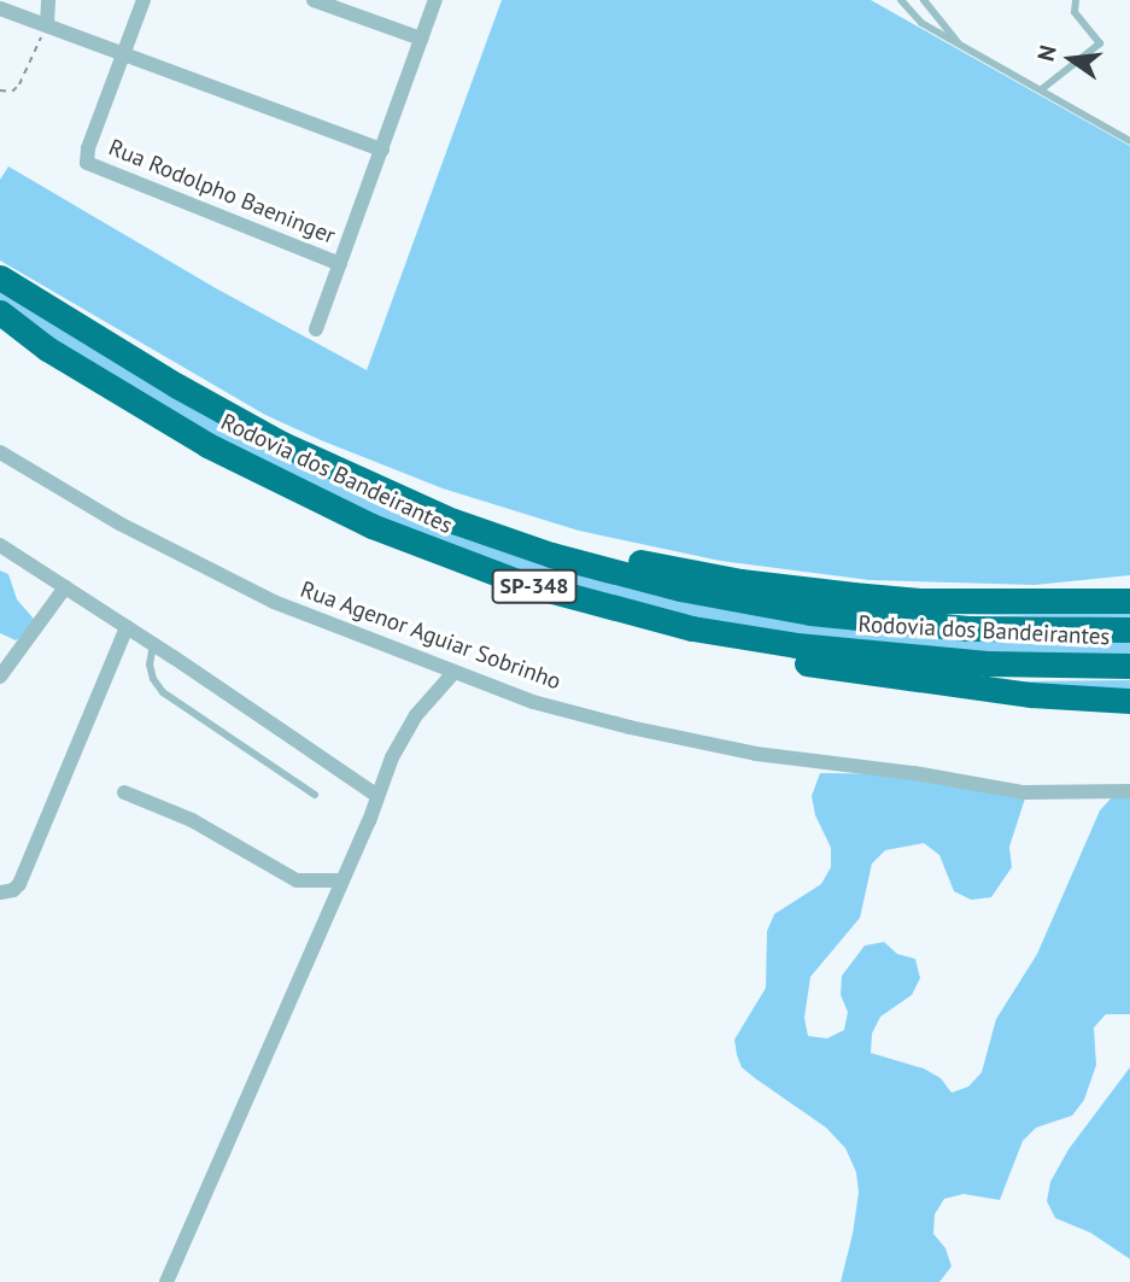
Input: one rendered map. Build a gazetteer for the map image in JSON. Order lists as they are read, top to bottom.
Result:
{
  "streets": {
    "highway": ["Rodovia dos Bandeirantes", "SP-348"],
    "street": ["Rua Rodolpho Baeninger", "Rua Agenor Aguiar Sobrinho"]
  },
  "north": "left"
}
